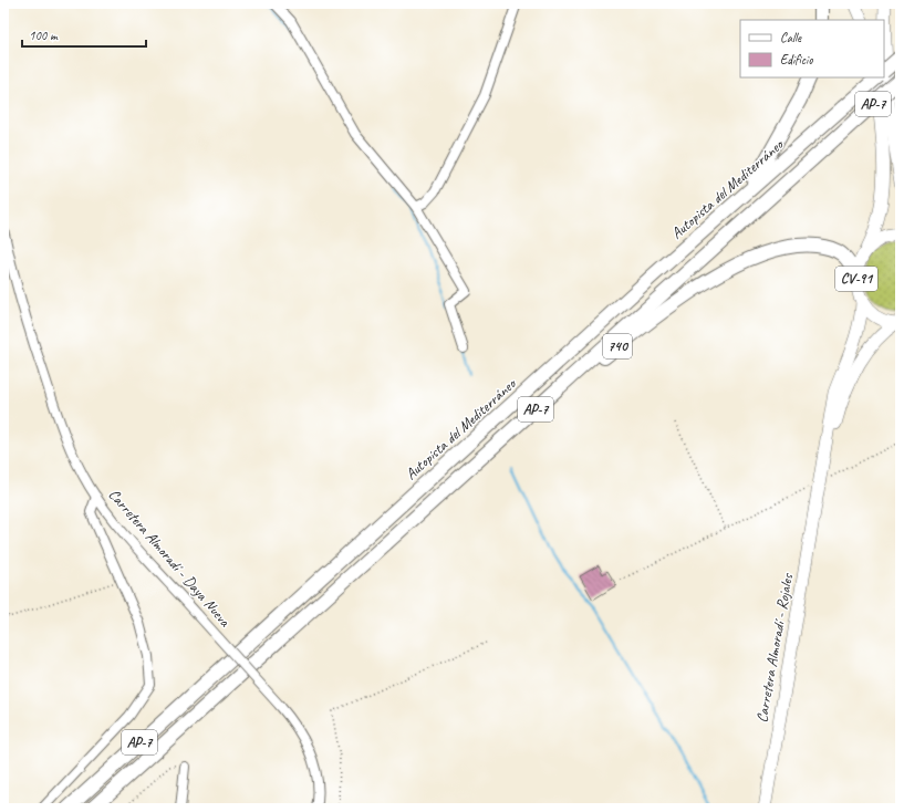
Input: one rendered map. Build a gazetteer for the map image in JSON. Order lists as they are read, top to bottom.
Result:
{
  "streets": {
    "highway": ["AP-7", "Autopista del Mediterráneo", "740"],
    "main road": ["CV-91", "Carretera Almoradí - Rojales"],
    "street": ["Carretera Almoradí - Daya Nueva"]
  },
  "crossings": [
    ["AP-7", "740"],
    ["CV-91", "740"]
  ],
  "legend": ["Calle", "Edificio"],
  "scale_bar": "100 m"
}
